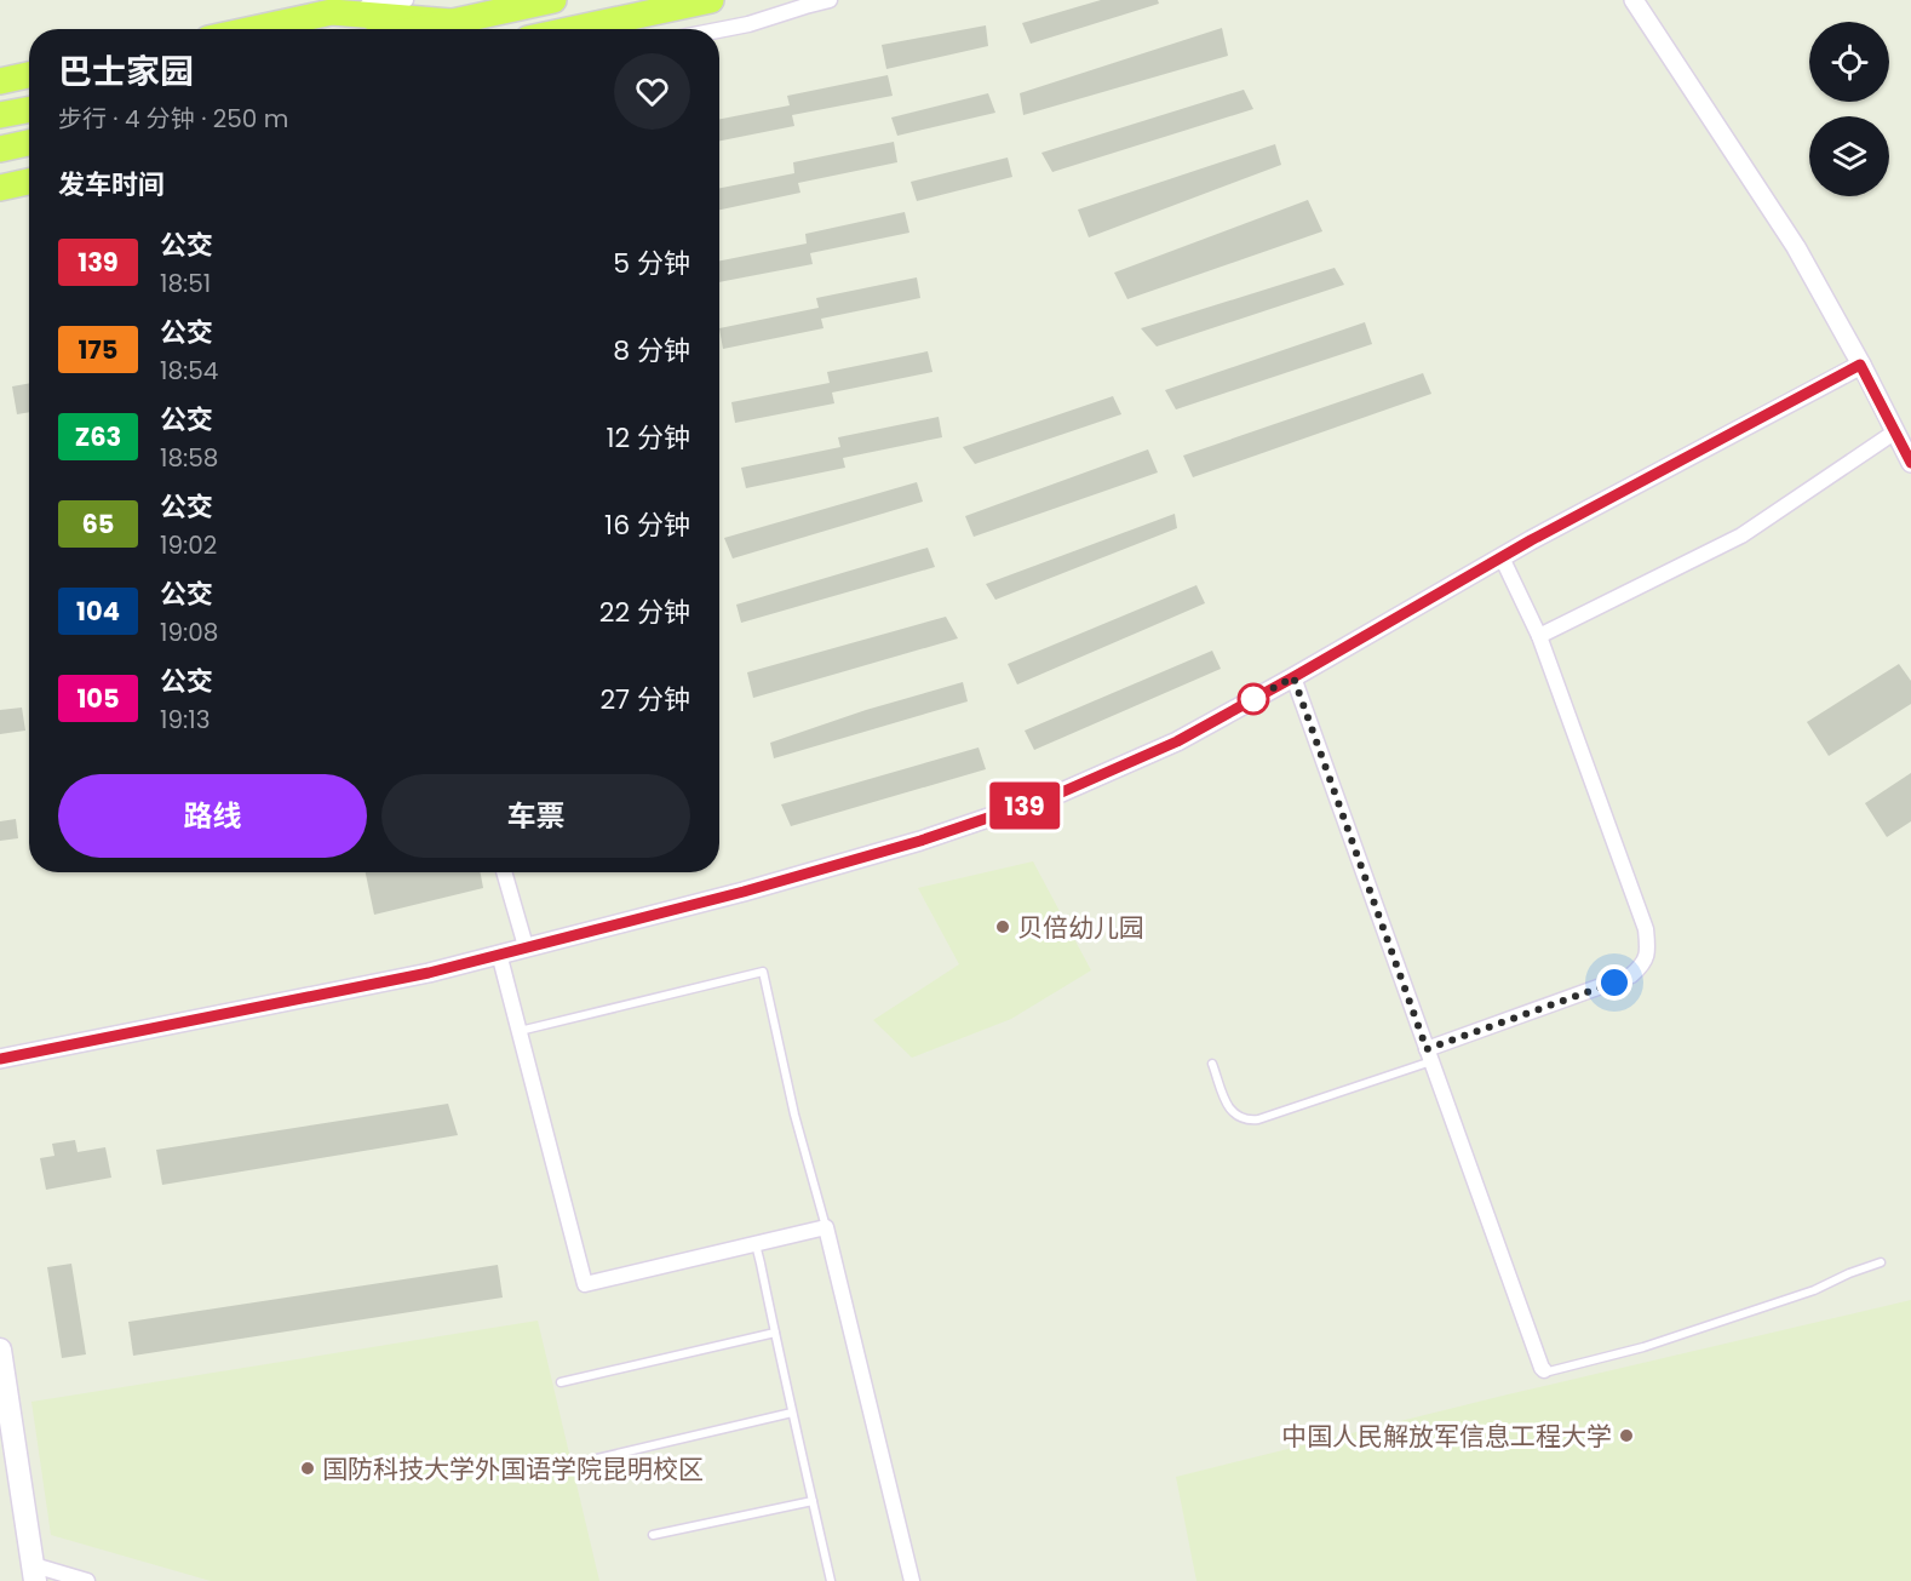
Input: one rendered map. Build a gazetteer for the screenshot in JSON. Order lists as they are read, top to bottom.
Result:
{
  "places": ["贝倍幼儿园", "中国人民解放军信息工程大学", "国防科技大学外国语学院昆明校区"],
  "lines": ["bus line 139"],
  "page": {
    "on_map": "139",
    "heading": [
      ["巴士家园", "步行 · 4 分钟 · 250 m"],
      "发车时间"
    ],
    "list": [
      {
        "mark": "139",
        "name": "公交",
        "note": "18:51",
        "value": "5 分钟"
      },
      {
        "mark": "175",
        "name": "公交",
        "note": "18:54",
        "value": "8 分钟"
      },
      {
        "mark": "Z63",
        "name": "公交",
        "note": "18:58",
        "value": "12 分钟"
      },
      {
        "mark": "65",
        "name": "公交",
        "note": "19:02",
        "value": "16 分钟"
      },
      {
        "mark": "104",
        "name": "公交",
        "note": "19:08",
        "value": "22 分钟"
      },
      {
        "mark": "105",
        "name": "公交",
        "note": "19:13",
        "value": "27 分钟"
      }
    ],
    "buttons": ["路线", "车票"]
  }
}
